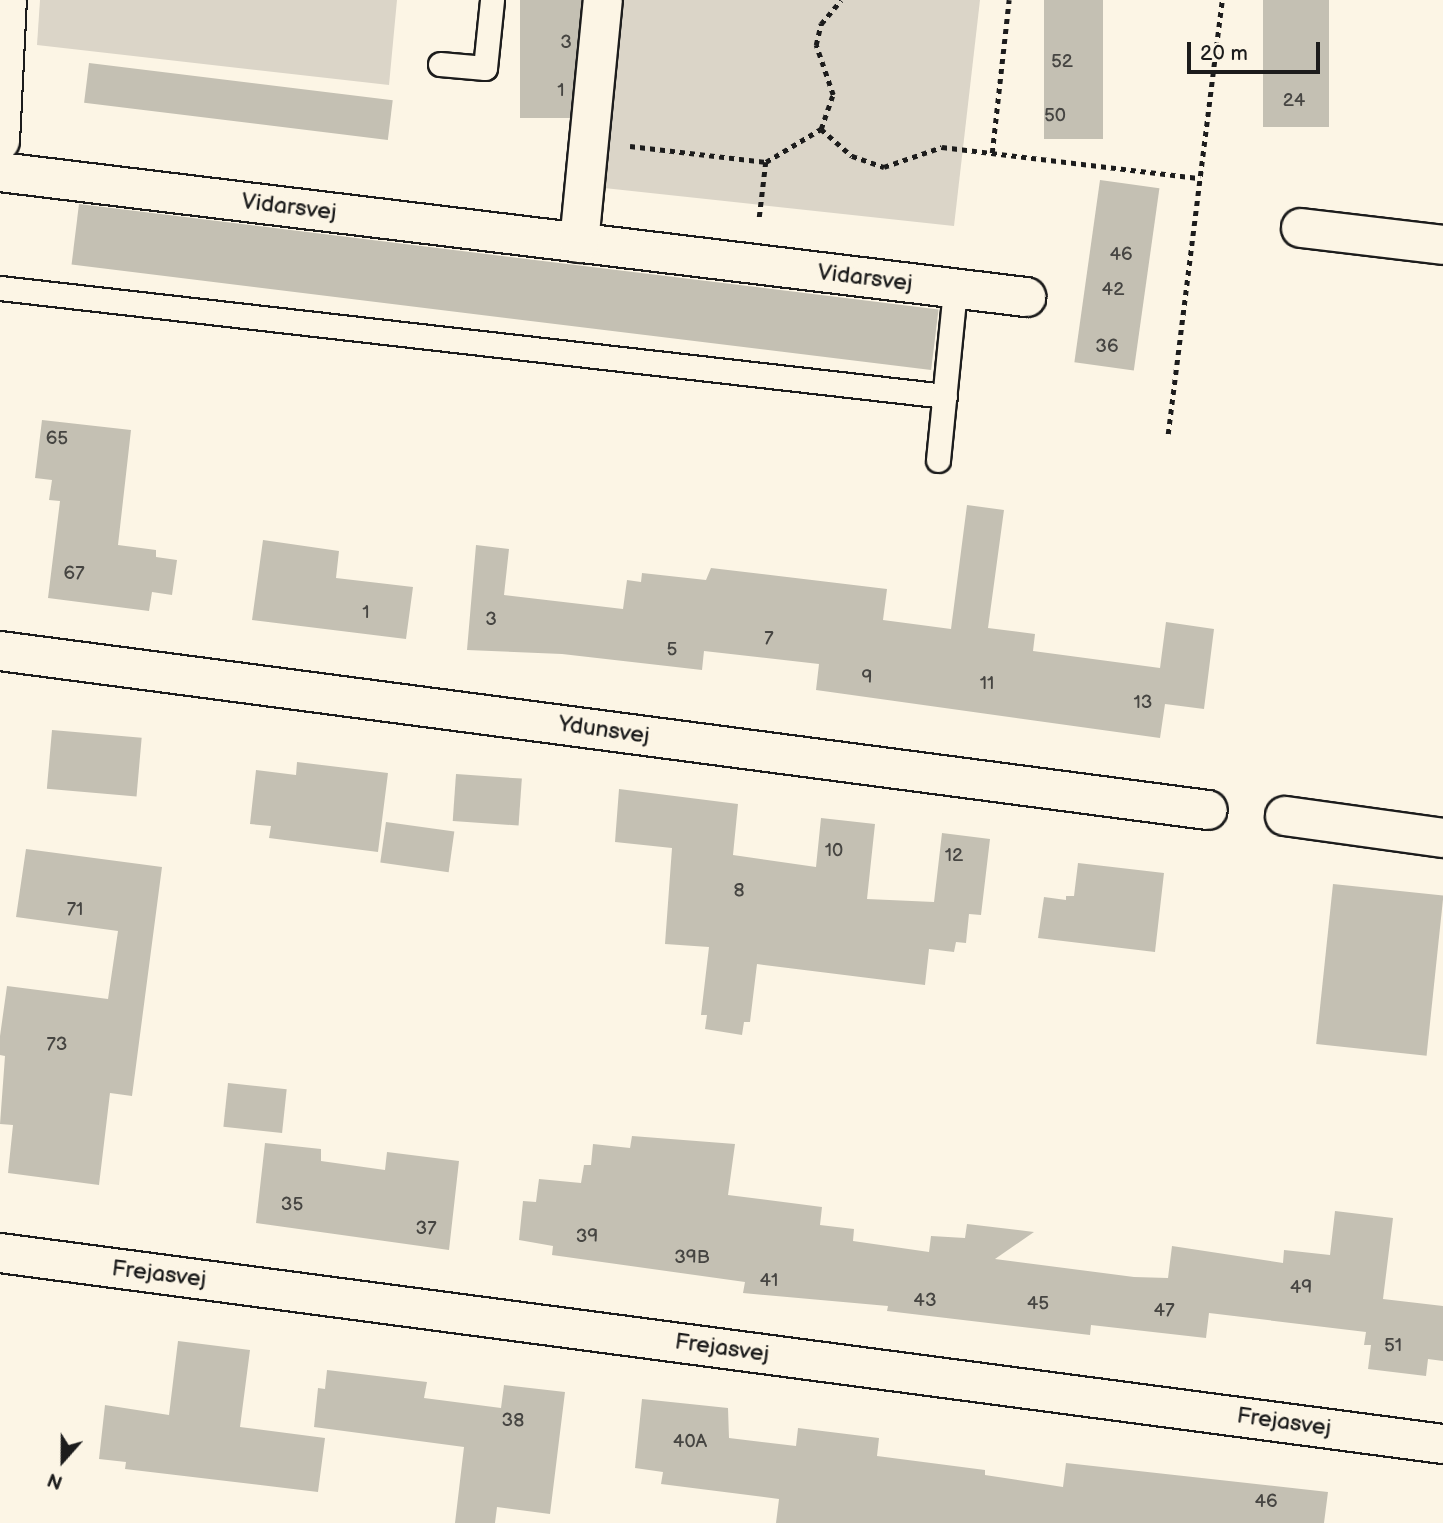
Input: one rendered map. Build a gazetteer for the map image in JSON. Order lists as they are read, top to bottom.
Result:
{
  "streets": {
    "street": ["Vidarsvej", "Ydunsvej", "Frejasvej"]
  },
  "house_numbers": [
    "3",
    "52",
    "1",
    "24",
    "50",
    "46",
    "42",
    "36",
    "65",
    "67",
    "1",
    "3",
    "7",
    "5",
    "9",
    "11",
    "13",
    "10",
    "12",
    "8",
    "71",
    "73",
    "35",
    "37",
    "39",
    "39B",
    "41",
    "49",
    "43",
    "45",
    "47",
    "51",
    "38",
    "40A",
    "46"
  ],
  "scale_bar": "20 m",
  "north": "bottom"
}
